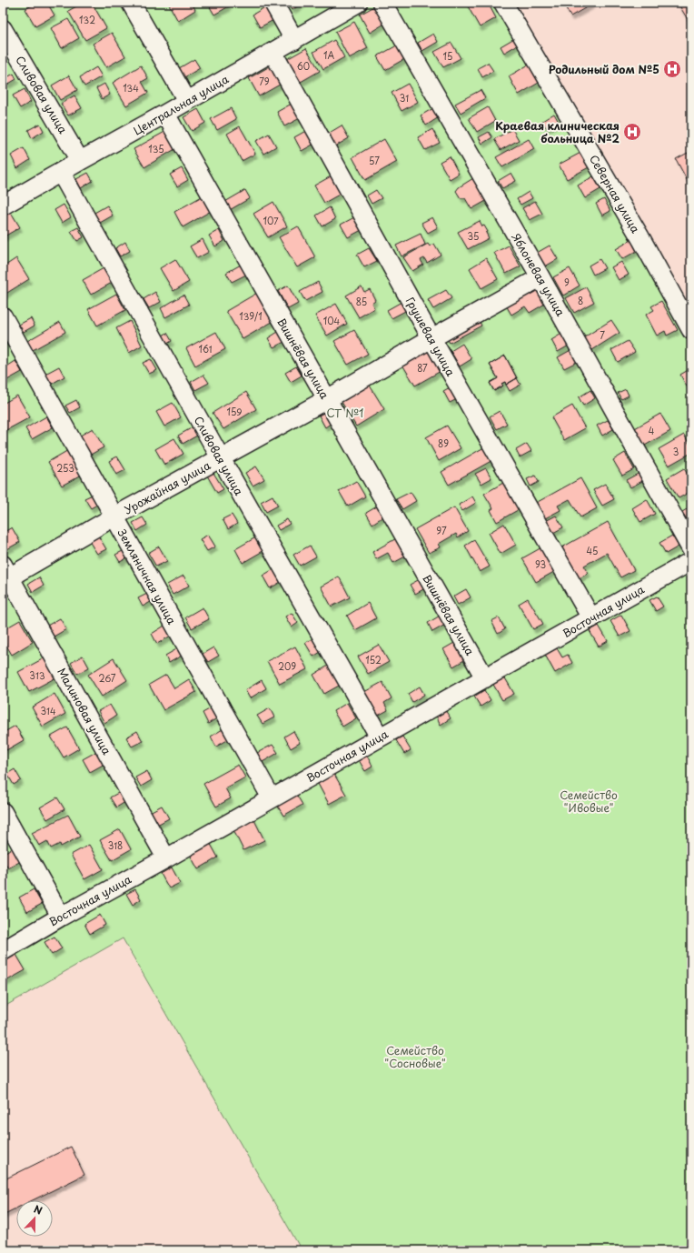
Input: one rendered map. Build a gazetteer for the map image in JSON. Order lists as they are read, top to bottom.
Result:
{
  "streets": {
    "street": [
      "Сливовая улица",
      "Центральная улица",
      "Северная улица",
      "Яблоневая улица",
      "Грушевая улица",
      "Вишнёвая улица",
      "Урожайная улица",
      "Земляничная улица",
      "Восточная улица",
      "Малиновая улица"
    ]
  },
  "crossings": [
    ["Сливовая улица", "Центральная улица"],
    ["Сливовая улица", "Урожайная улица"],
    ["Сливовая улица", "Восточная улица"],
    ["Центральная улица", "Грушевая улица"],
    ["Центральная улица", "Вишнёвая улица"],
    ["Яблоневая улица", "Урожайная улица"],
    ["Грушевая улица", "Урожайная улица"],
    ["Грушевая улица", "Восточная улица"],
    ["Вишнёвая улица", "Урожайная улица"],
    ["Вишнёвая улица", "Восточная улица"],
    ["Урожайная улица", "Земляничная улица"],
    ["Урожайная улица", "Малиновая улица"],
    ["Земляничная улица", "Восточная улица"],
    ["Восточная улица", "Малиновая улица"]
  ],
  "parks": ["СТ №1", "Семейство \"Ивовые\"", "Семейство \"Сосновые\""],
  "places": {
    "hospital": ["Родильный дом №5", "Краевая клиническая больница №2"]
  },
  "house_numbers": [
    "132",
    "1А",
    "15",
    "60",
    "79",
    "134",
    "31",
    "135",
    "57",
    "107",
    "35",
    "9",
    "8",
    "85",
    "139/1",
    "104",
    "7",
    "161",
    "87",
    "159",
    "4",
    "89",
    "3",
    "253",
    "97",
    "45",
    "93",
    "152",
    "209",
    "313",
    "267",
    "314",
    "318"
  ],
  "north": "top"
}
